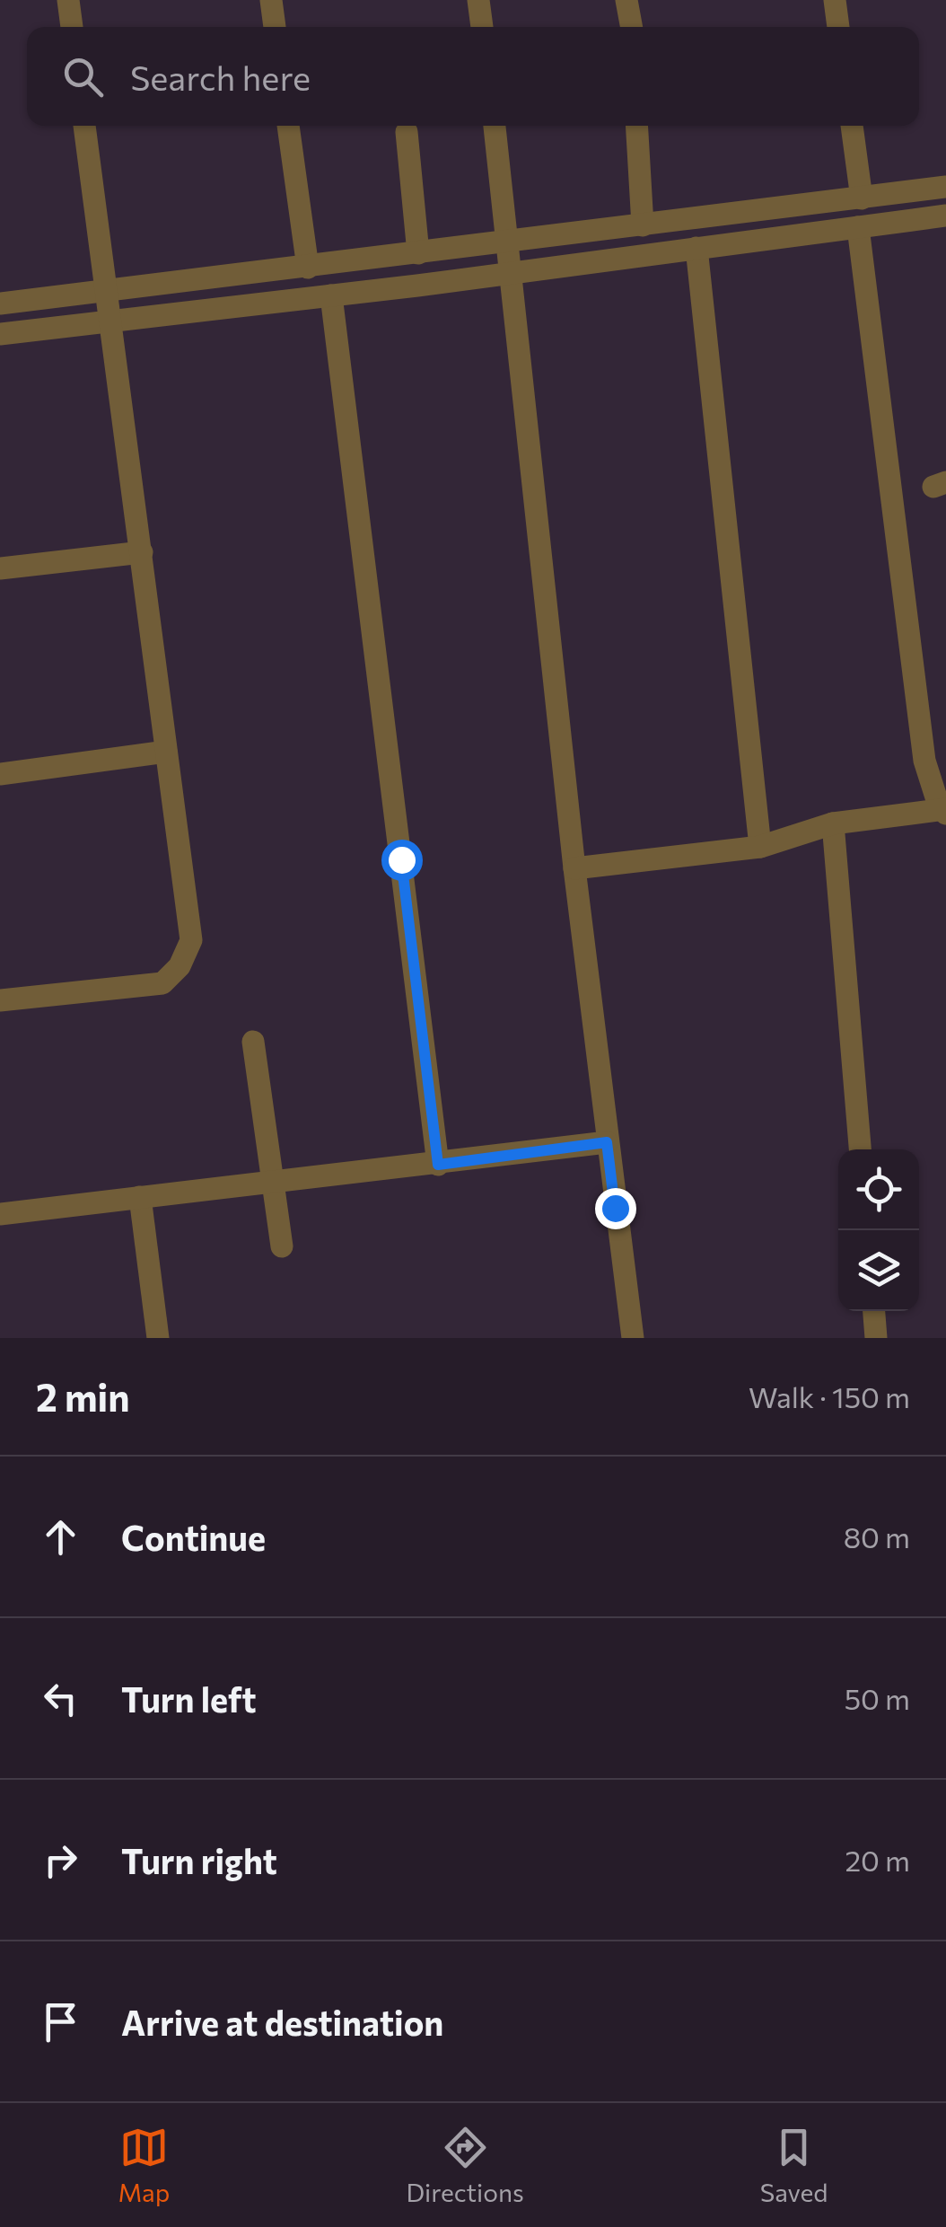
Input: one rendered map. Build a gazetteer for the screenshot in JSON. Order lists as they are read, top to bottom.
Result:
{
  "page": {
    "search": "Search here",
    "heading": ["2 min", "Walk · 150 m"],
    "list": [
      ["Continue", "80 m"],
      ["Turn left", "50 m"],
      ["Turn right", "20 m"],
      "Arrive at destination"
    ],
    "nav": ["Map", "Directions", "Saved"]
  }
}
